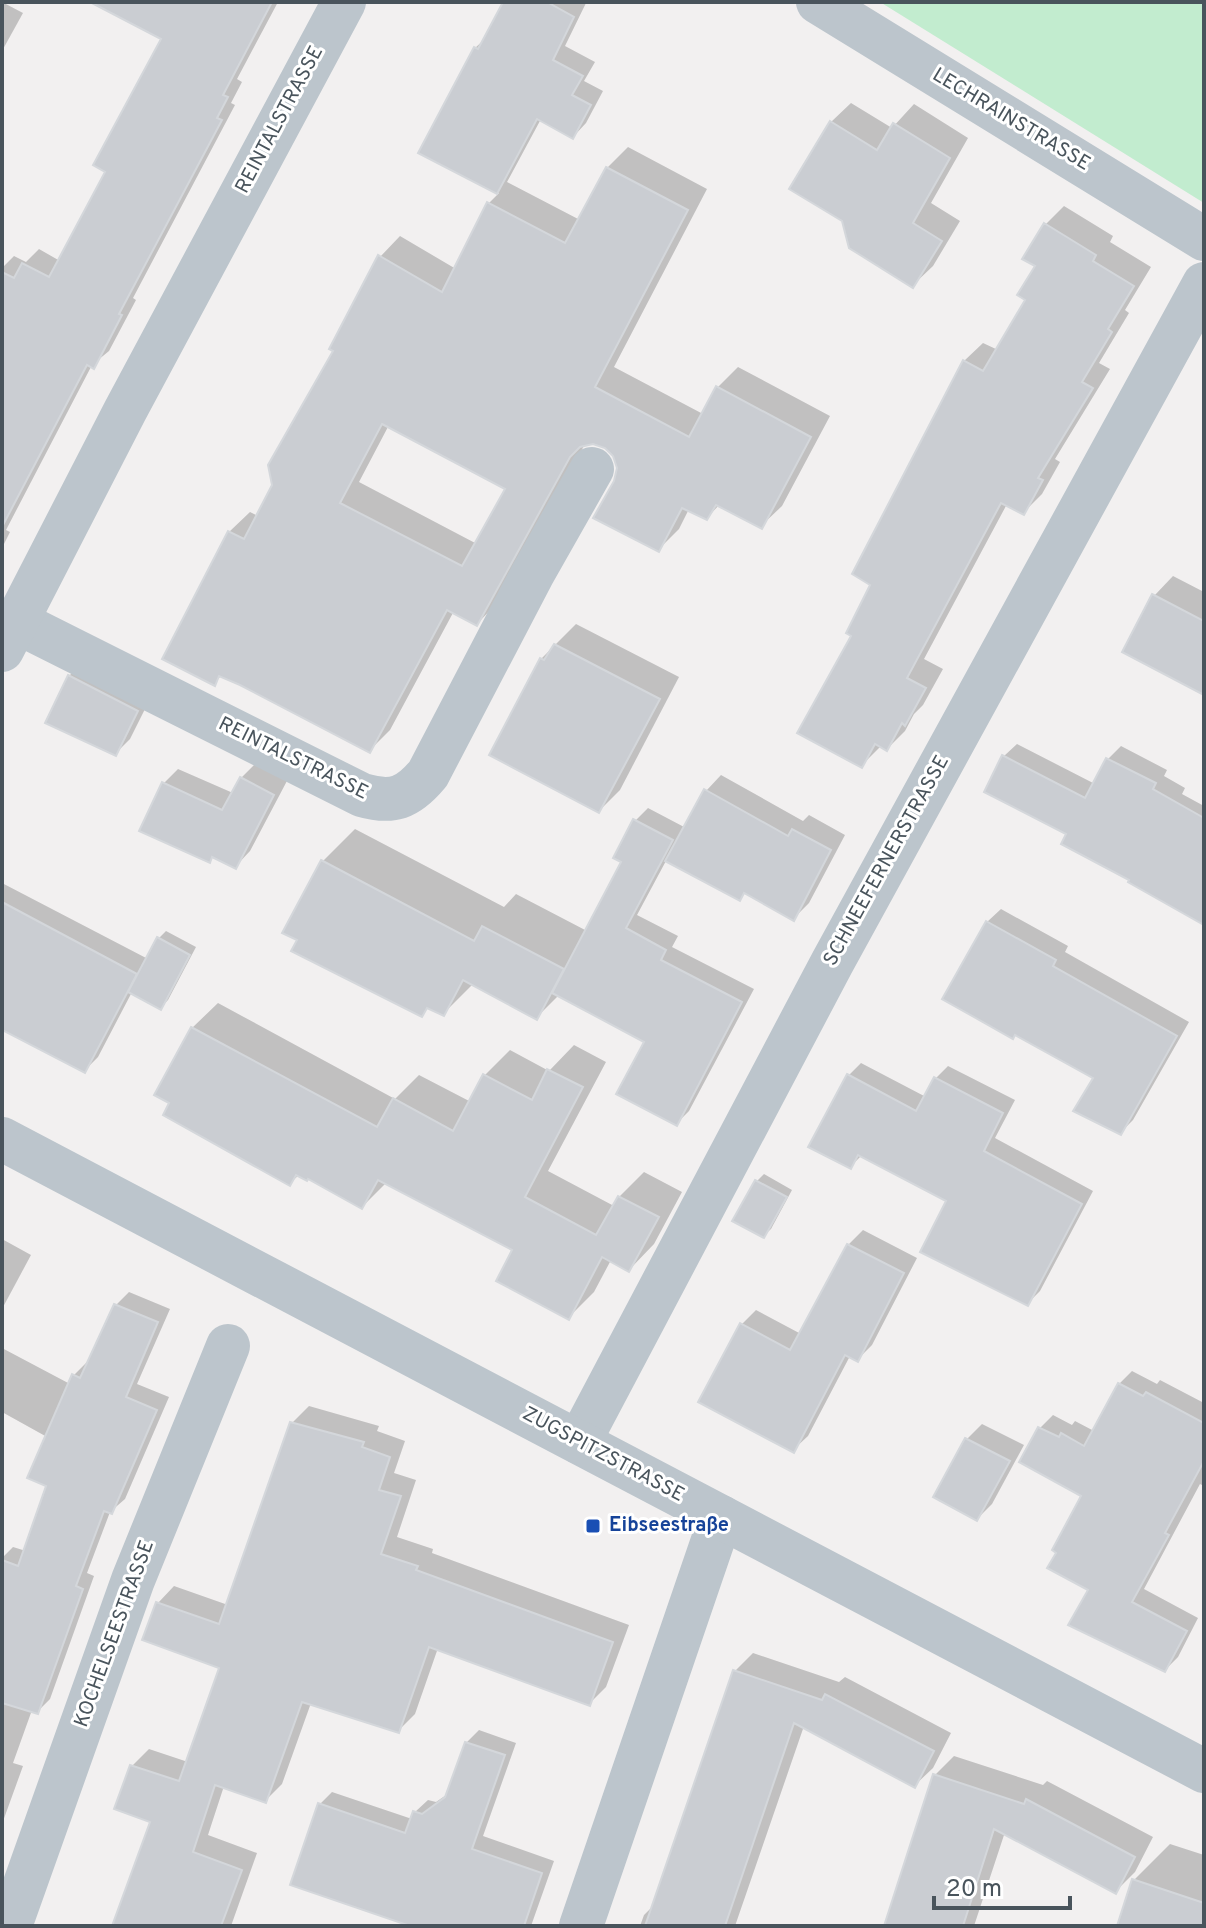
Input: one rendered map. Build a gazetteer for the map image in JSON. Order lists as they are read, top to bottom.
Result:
{
  "streets": {
    "street": [
      "REINTALSTRASSE",
      "LECHRAINSTRASSE",
      "SCHNEEFERNERSTRASSE",
      "ZUGSPITZSTRASSE",
      "KOCHELSEESTRASSE"
    ]
  },
  "crossings": [
    ["SCHNEEFERNERSTRASSE", "ZUGSPITZSTRASSE"]
  ],
  "places": {
    "transit": ["Eibseestraße"]
  },
  "scale_bar": "20 m"
}
